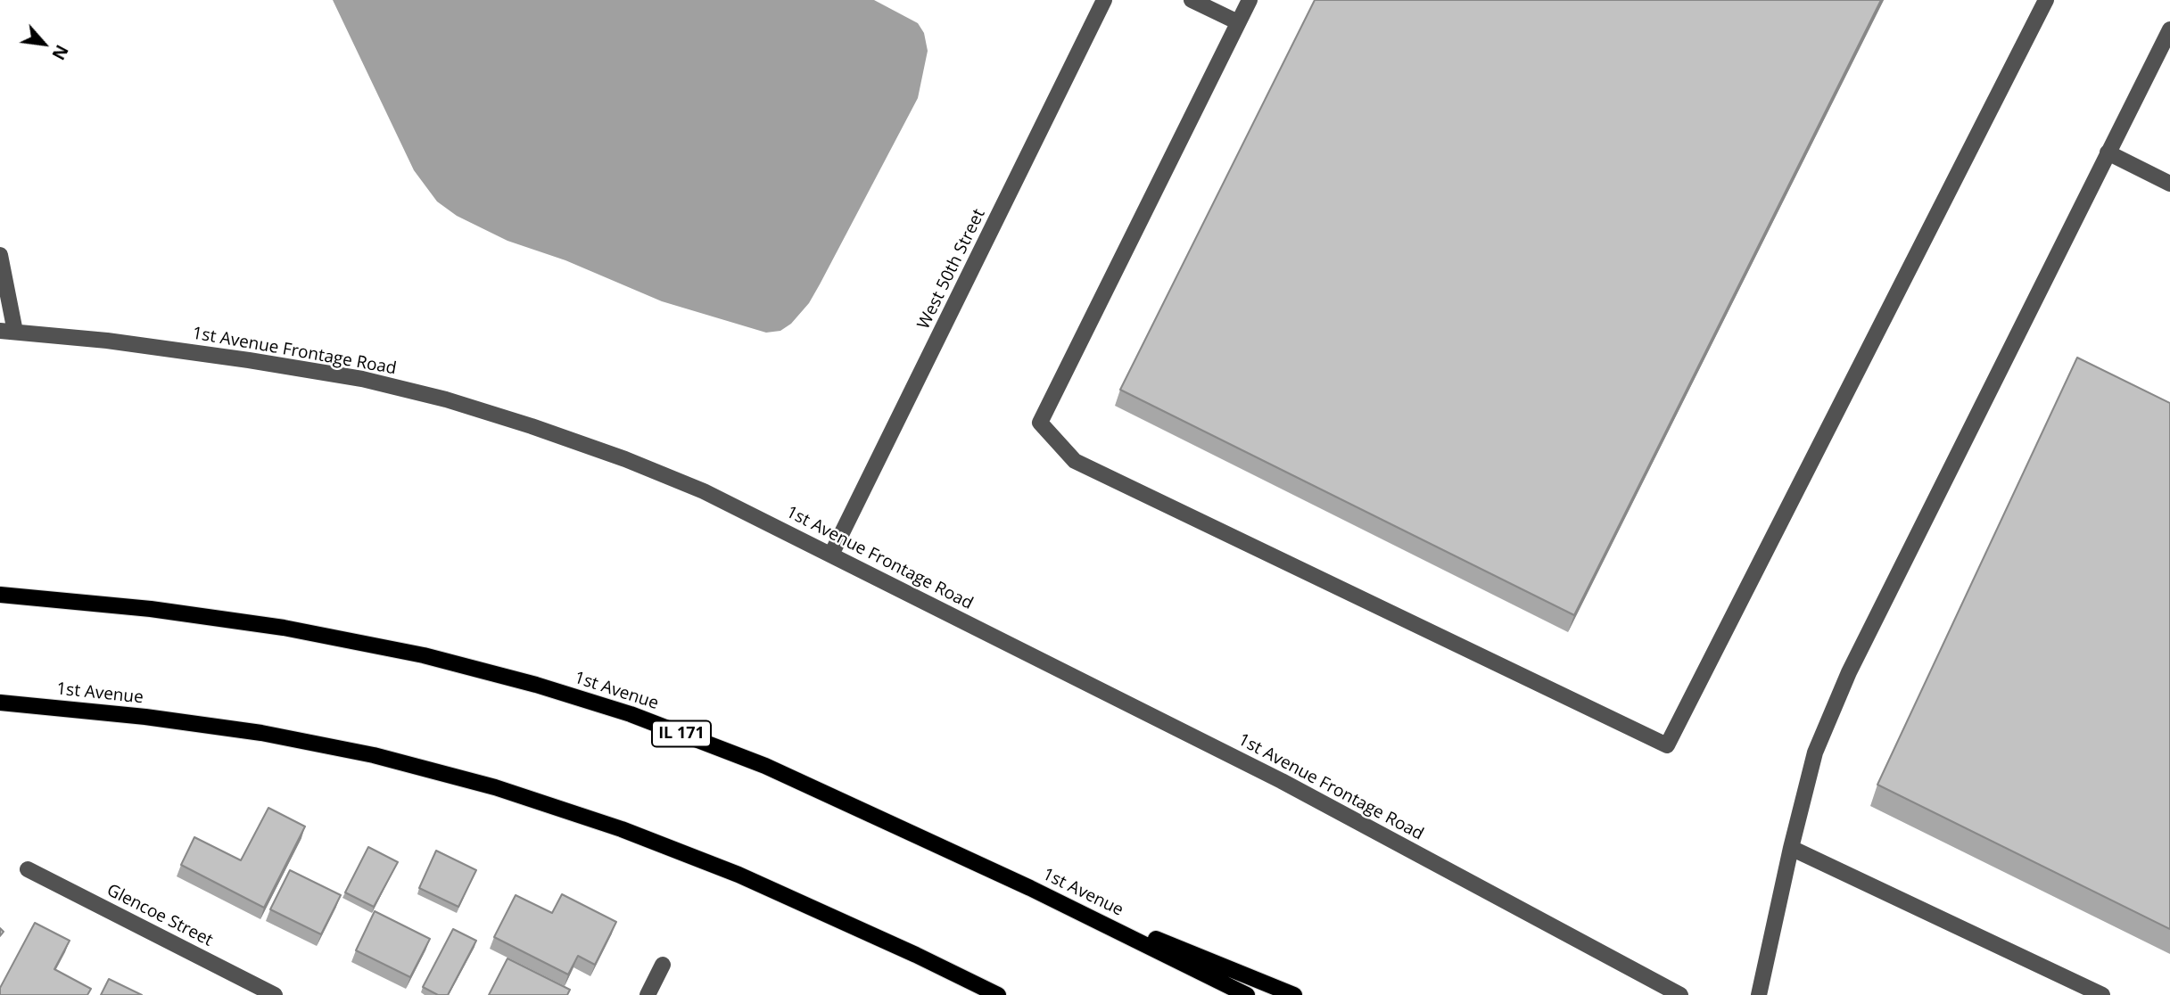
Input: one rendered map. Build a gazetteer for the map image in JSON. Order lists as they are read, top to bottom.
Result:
{
  "streets": {
    "main road": ["1st Avenue", "IL 171"],
    "street": ["West 50th Street", "1st Avenue Frontage Road", "Glencoe Street"]
  },
  "crossings": [
    ["West 50th Street", "1st Avenue Frontage Road"]
  ],
  "north": "bottom right"
}
